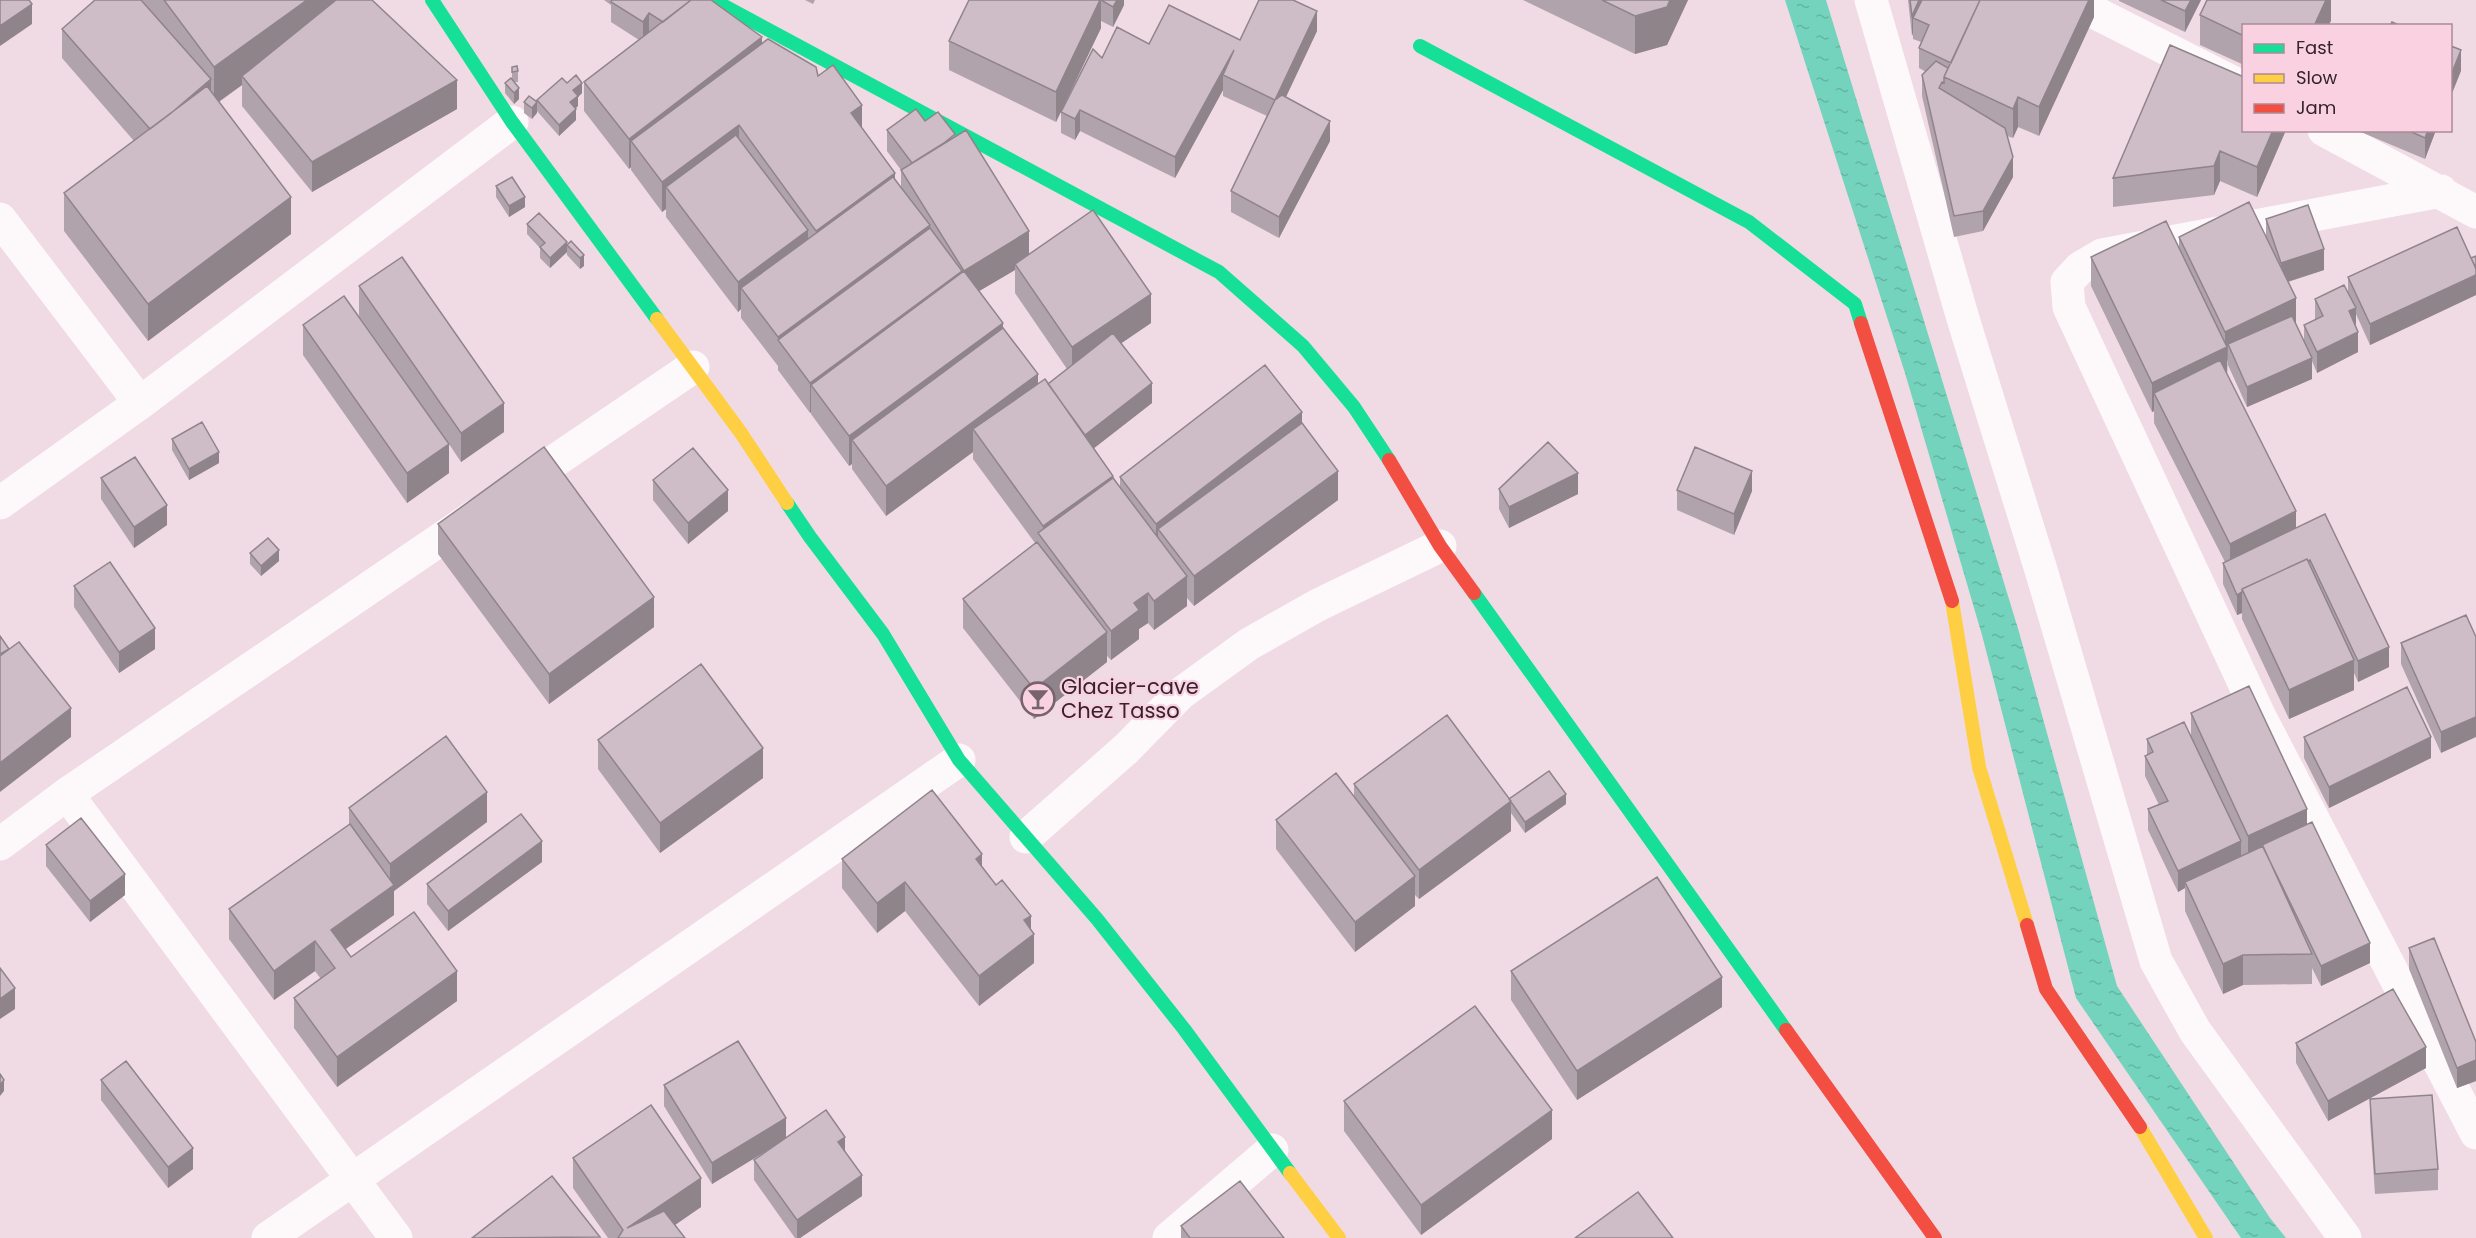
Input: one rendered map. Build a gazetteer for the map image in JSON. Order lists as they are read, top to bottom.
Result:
{
  "places": {
    "bar": ["Glacier-cave Chez Tasso"]
  },
  "legend": ["Fast", "Slow", "Jam"]
}
